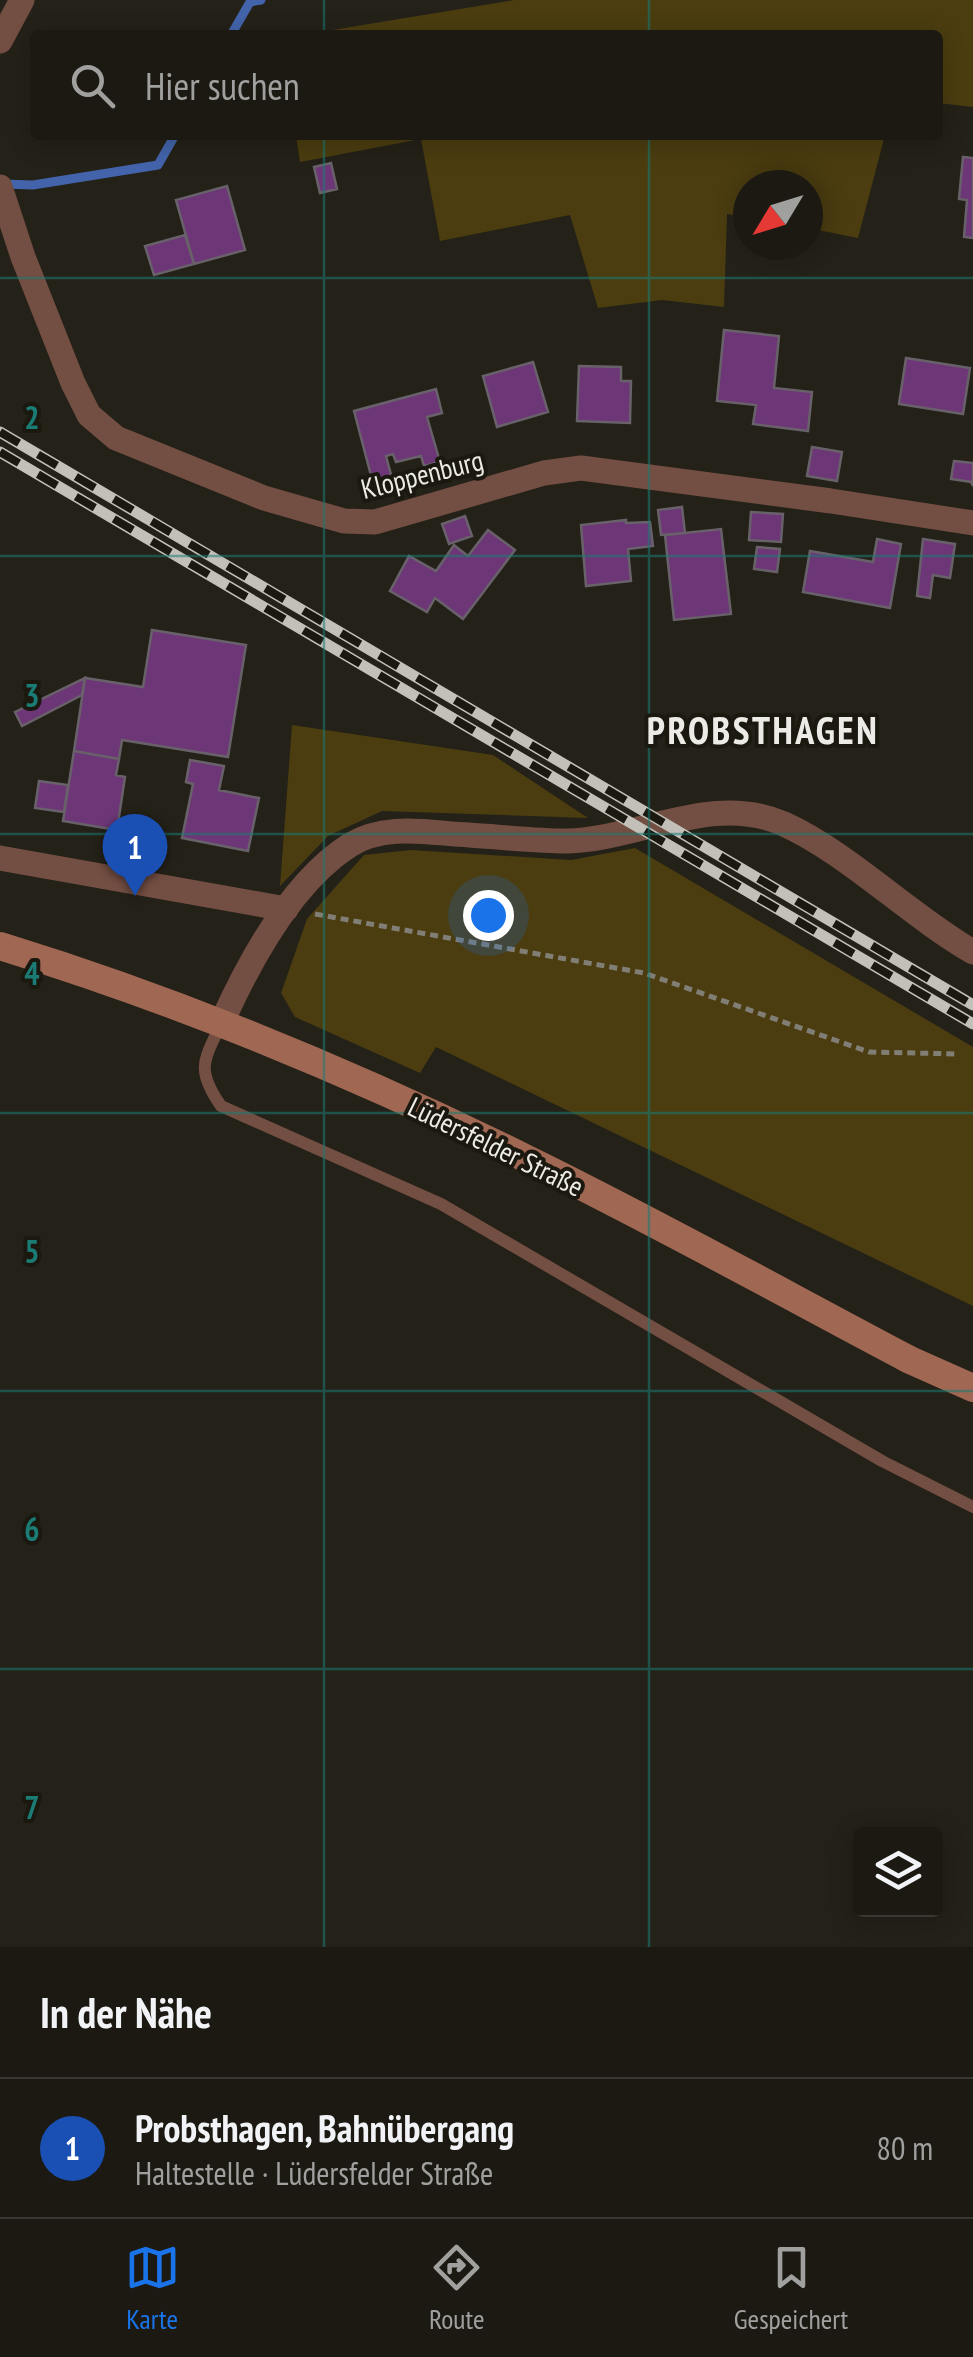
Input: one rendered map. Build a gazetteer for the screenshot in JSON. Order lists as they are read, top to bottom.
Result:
{
  "streets": {
    "main road": ["Lüdersfelder Straße"],
    "street": ["Kloppenburg"]
  },
  "districts": ["PROBSTHAGEN"],
  "north": "bottom left",
  "page": {
    "search": "Hier suchen",
    "pins": "1",
    "heading": "In der Nähe",
    "list": [
      {
        "mark": "1",
        "name": "Probsthagen, Bahnübergang",
        "note": "Haltestelle · Lüdersfelder Straße",
        "value": "80 m"
      }
    ],
    "nav": ["Karte", "Route", "Gespeichert"]
  },
  "grid": {
    "rows": [
      "2",
      "3",
      "4",
      "5",
      "6",
      "7"
    ]
  }
}
